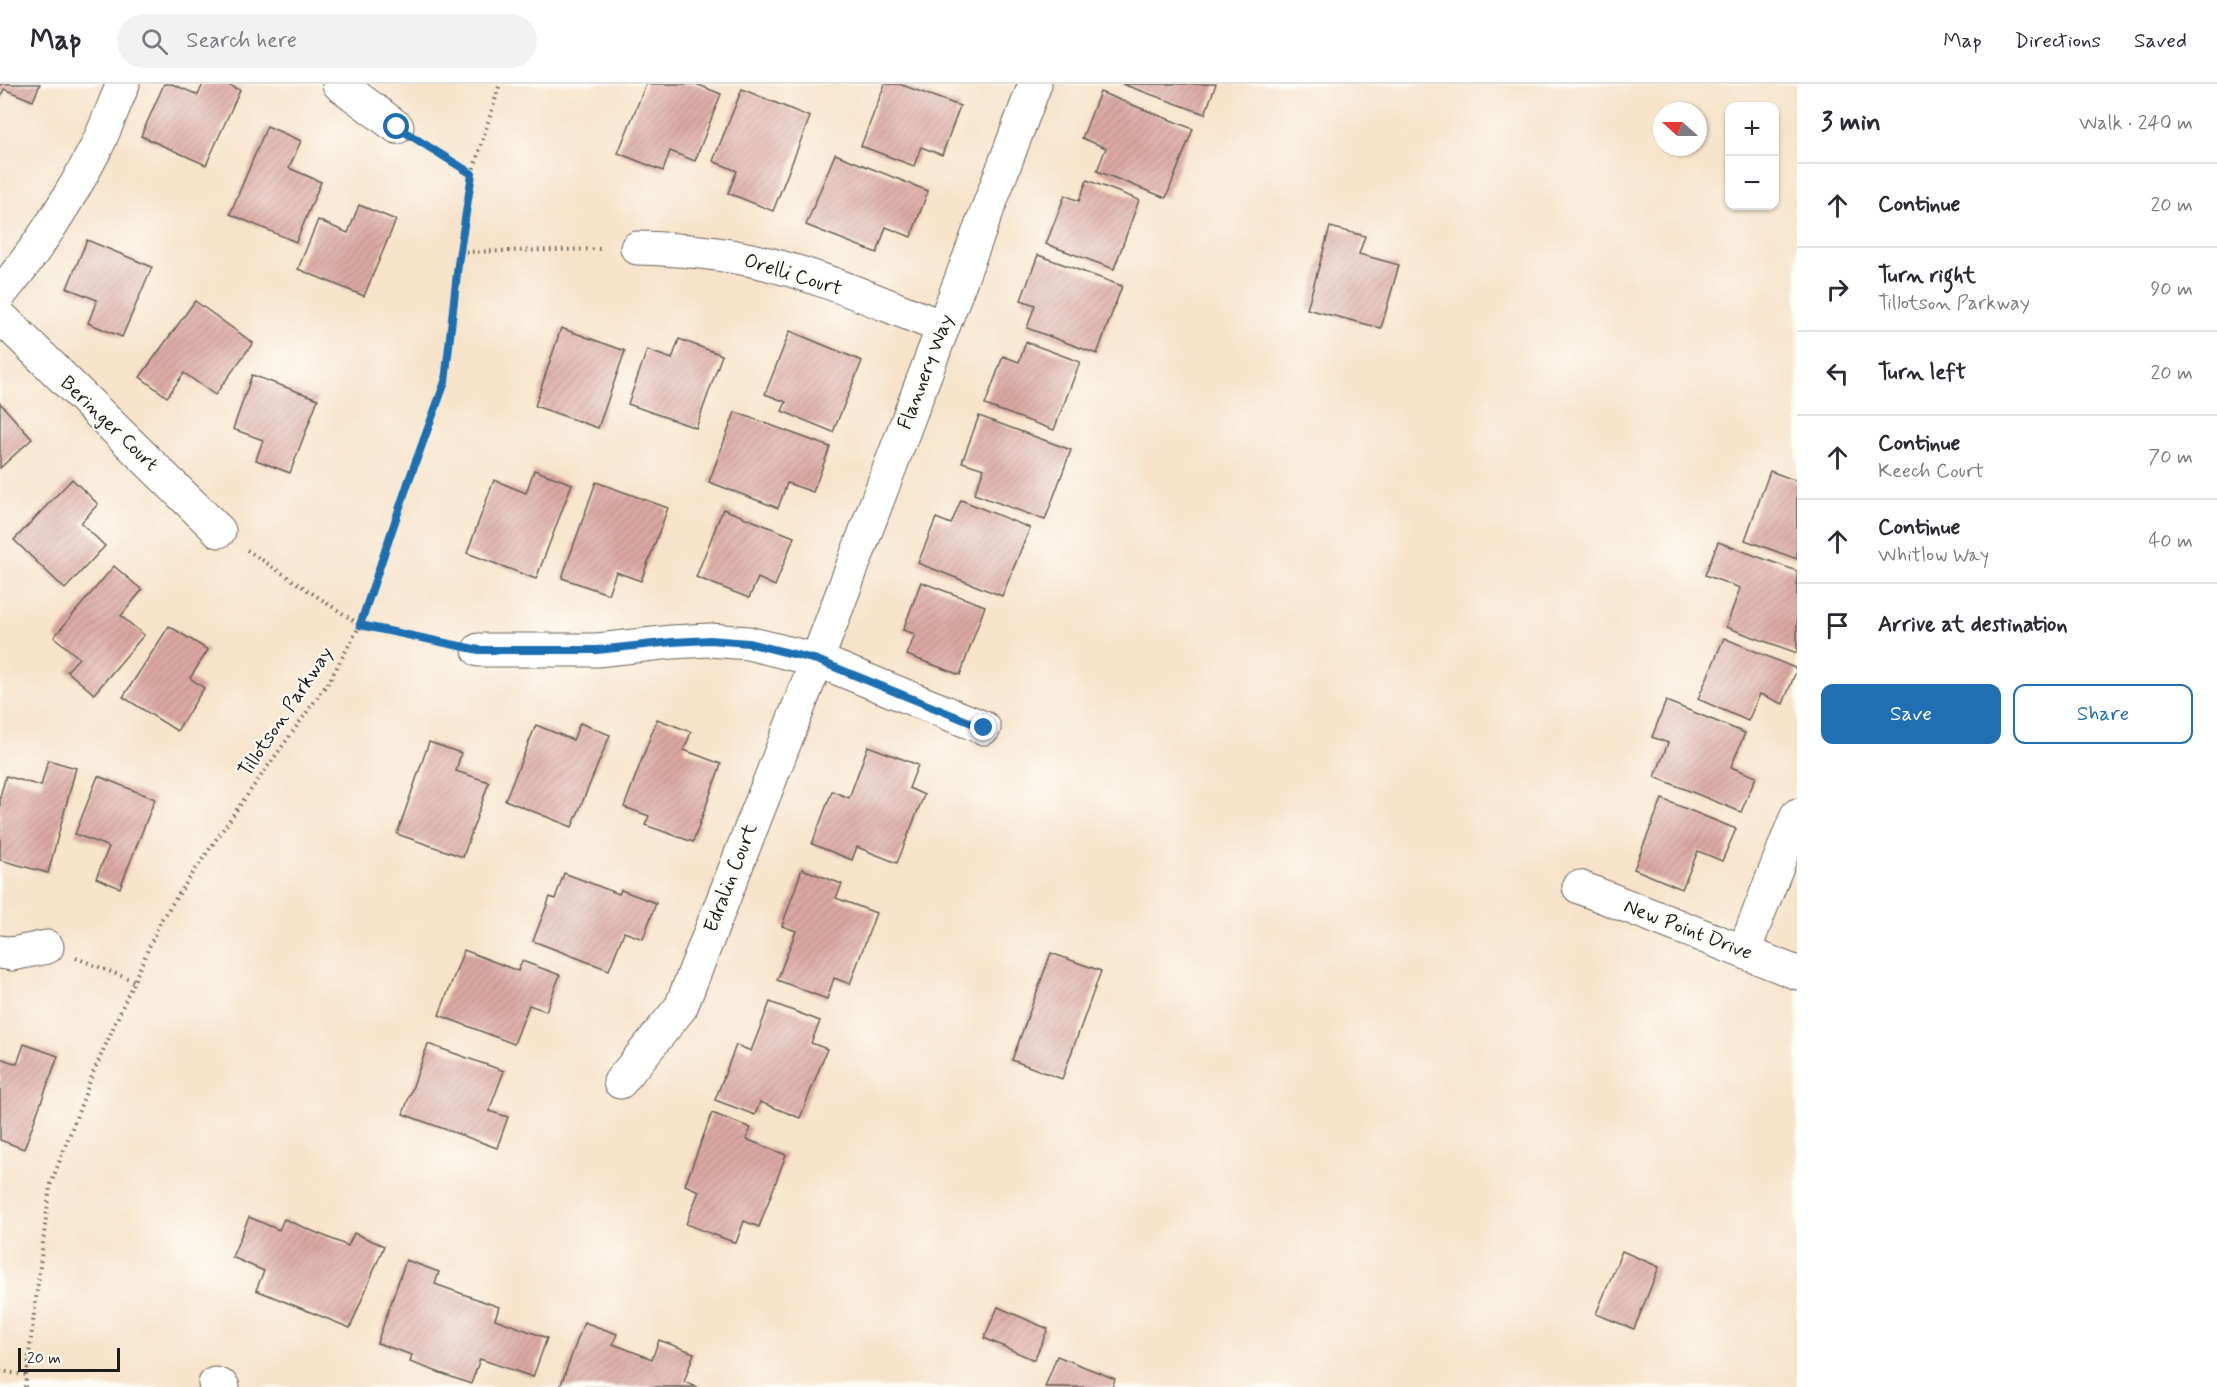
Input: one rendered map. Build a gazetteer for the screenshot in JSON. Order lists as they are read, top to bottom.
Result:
{
  "streets": {
    "street": [
      "Orelli Court",
      "Flannery Way",
      "Beringer Court",
      "Edralin Court",
      "New Point Drive"
    ],
    "path": ["Tillotson Parkway"]
  },
  "crossings": [
    ["Orelli Court", "Flannery Way"],
    ["Flannery Way", "Edralin Court"]
  ],
  "scale_bar": "20 m",
  "north": "left",
  "page": {
    "header": "Map",
    "search": "Search here",
    "nav": ["Map", "Directions", "Saved"],
    "heading": ["3 min", "Walk · 240 m"],
    "map_buttons": ["+", "−"],
    "list": [
      ["Continue", "20 m"],
      ["Turn right", "Tillotson Parkway", "90 m"],
      ["Turn left", "20 m"],
      ["Continue", "Keech Court", "70 m"],
      ["Continue", "Whitlow Way", "40 m"],
      "Arrive at destination"
    ],
    "buttons": ["Save", "Share"],
    "scale": "20 m"
  }
}
